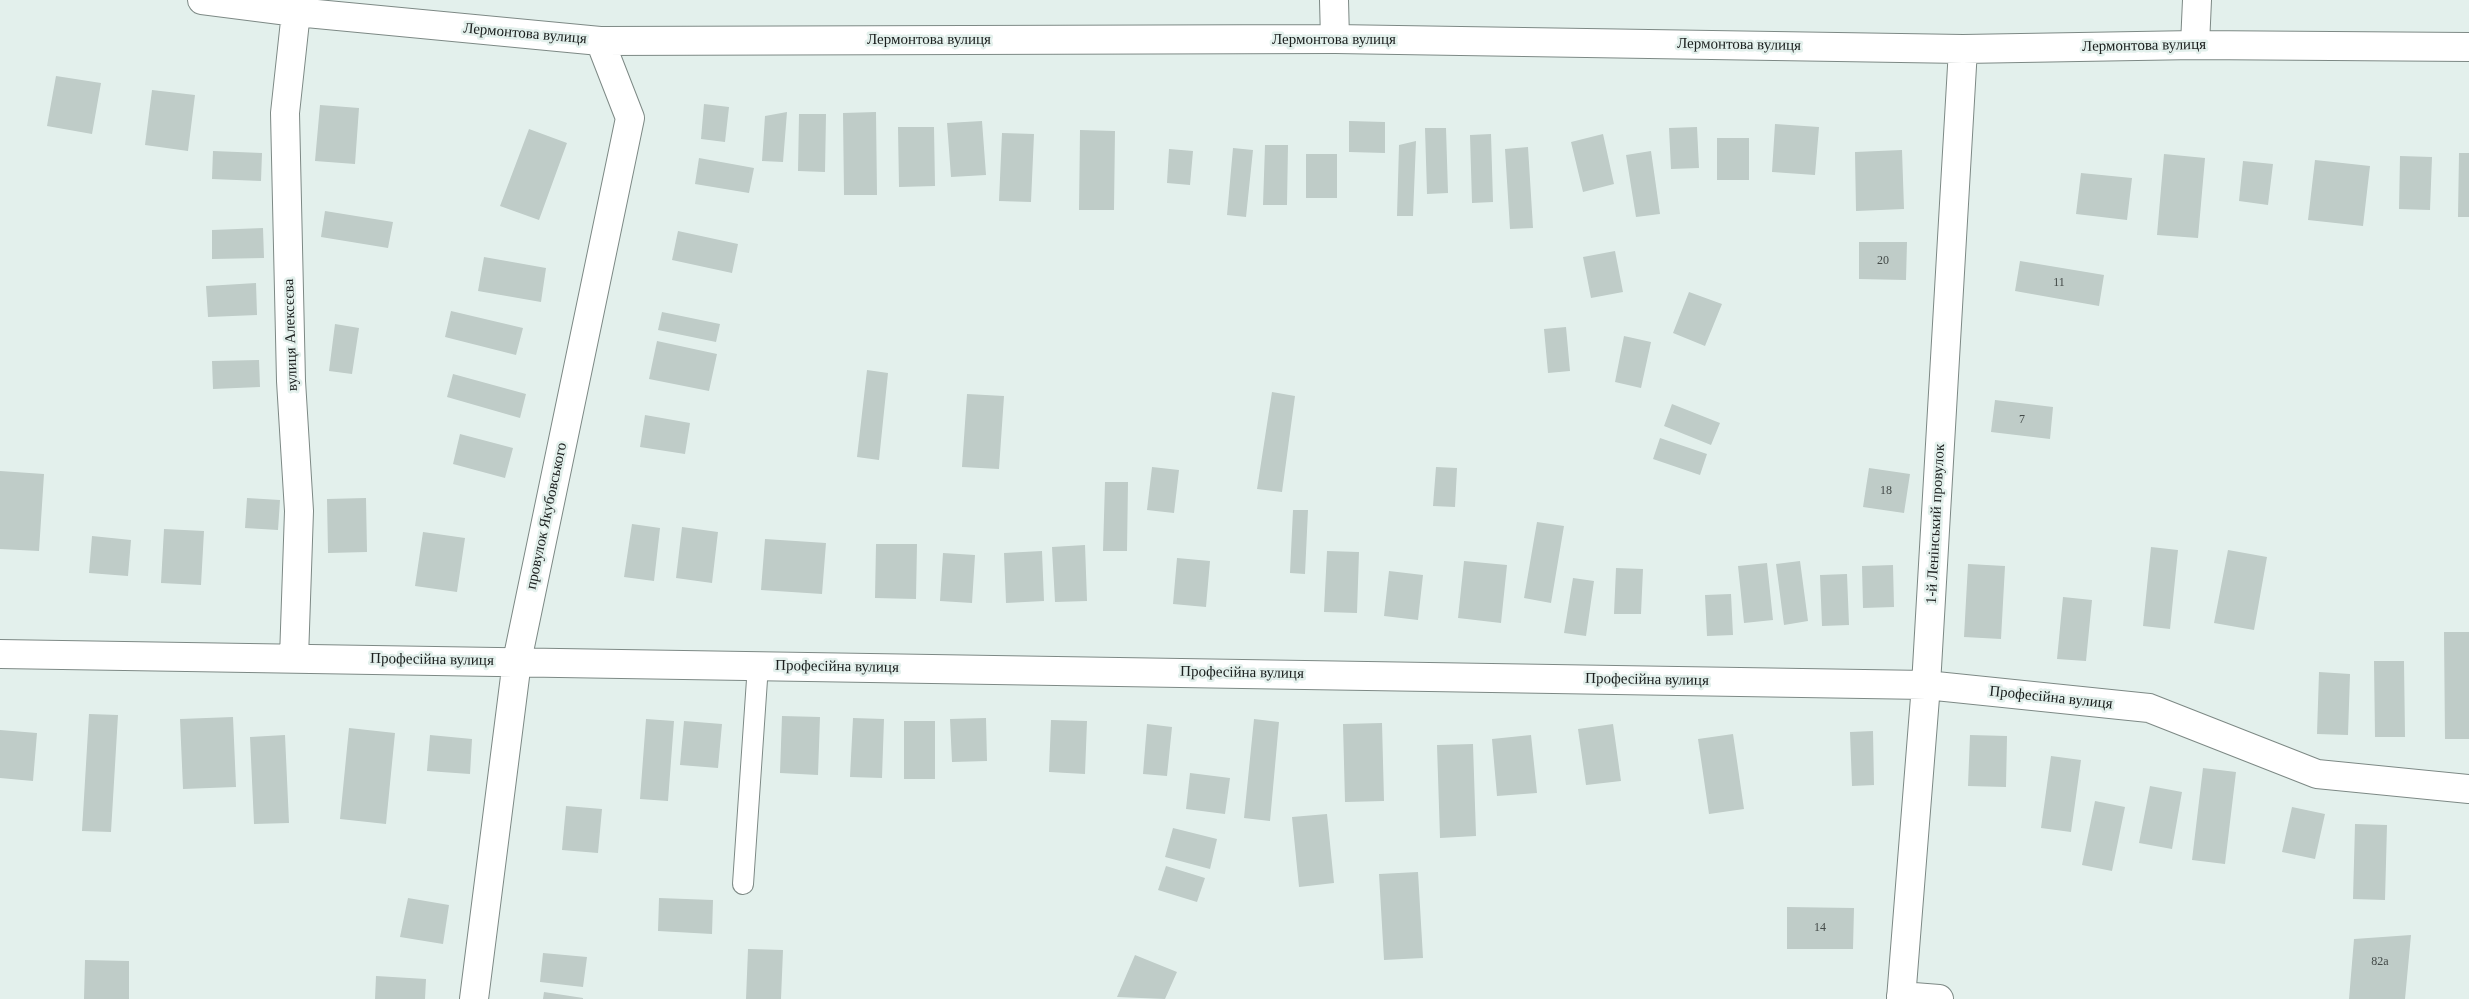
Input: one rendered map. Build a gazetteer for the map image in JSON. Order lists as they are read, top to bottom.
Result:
{
  "streets": {
    "street": [
      "Лермонтова вулиця",
      "вулиця Алексєєва",
      "провулок Якубовського",
      "1-й Ленінський провулок",
      "Професійна вулиця"
    ]
  },
  "crossings": [
    ["Лермонтова вулиця", "вулиця Алексєєва"],
    ["Лермонтова вулиця", "провулок Якубовського"],
    ["Лермонтова вулиця", "1-й Ленінський провулок"],
    ["вулиця Алексєєва", "Професійна вулиця"],
    ["провулок Якубовського", "Професійна вулиця"],
    ["1-й Ленінський провулок", "Професійна вулиця"]
  ],
  "house_numbers": [
    "20",
    "11",
    "7",
    "18",
    "14",
    "82а"
  ]
}
